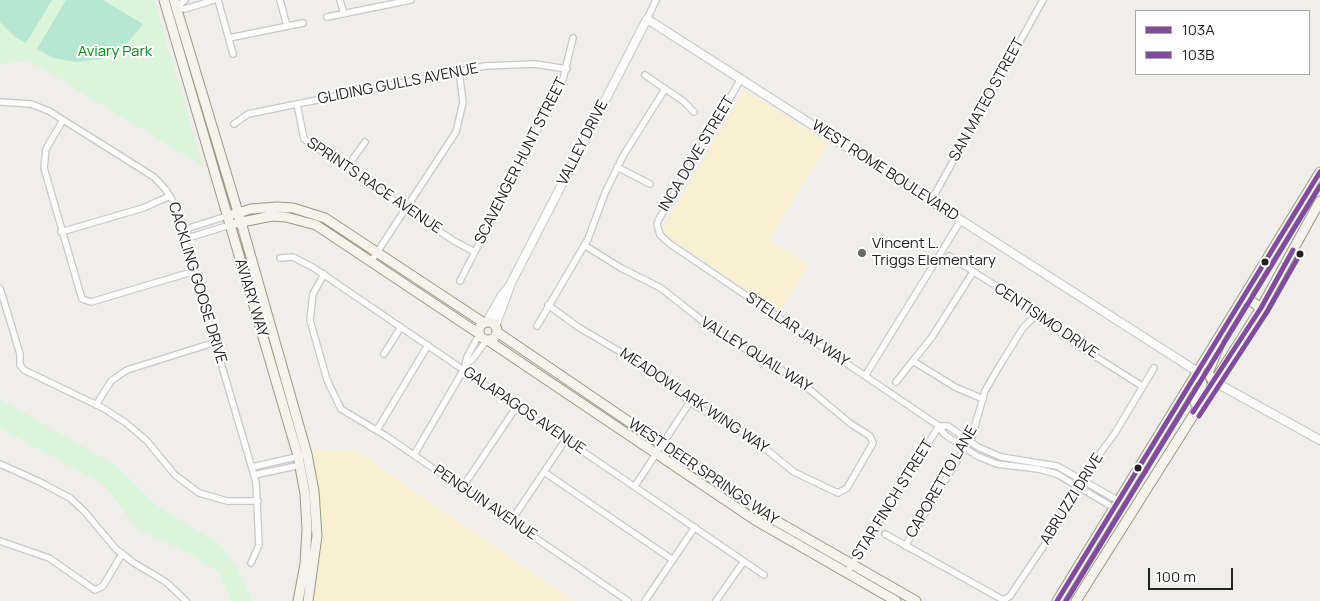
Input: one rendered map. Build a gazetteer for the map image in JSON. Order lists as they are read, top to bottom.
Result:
{
  "streets": {
    "main road": ["AVIARY WAY", "WEST DEER SPRINGS WAY"],
    "street": [
      "GLIDING GULLS AVENUE",
      "SAN MATEO STREET",
      "VALLEY DRIVE",
      "INCA DOVE STREET",
      "SCAVENGER HUNT STREET",
      "WEST ROME BOULEVARD",
      "SPRINTS RACE AVENUE",
      "CACKLING GOOSE DRIVE",
      "CENTISIMO DRIVE",
      "STELLAR JAY WAY",
      "VALLEY QUAIL WAY",
      "MEADOWLARK WING WAY",
      "GALAPAGOS AVENUE",
      "CAPORETTO LANE",
      "ABRUZZI DRIVE",
      "STAR FINCH STREET",
      "PENGUIN AVENUE"
    ]
  },
  "crossings": [
    ["GLIDING GULLS AVENUE", "SCAVENGER HUNT STREET"],
    ["GLIDING GULLS AVENUE", "SPRINTS RACE AVENUE"],
    ["SAN MATEO STREET", "WEST ROME BOULEVARD"],
    ["VALLEY DRIVE", "WEST ROME BOULEVARD"],
    ["VALLEY DRIVE", "WEST DEER SPRINGS WAY"],
    ["INCA DOVE STREET", "WEST ROME BOULEVARD"],
    ["INCA DOVE STREET", "STELLAR JAY WAY"],
    ["SCAVENGER HUNT STREET", "SPRINTS RACE AVENUE"],
    ["AVIARY WAY", "WEST DEER SPRINGS WAY"],
    ["CENTISIMO DRIVE", "CAPORETTO LANE"],
    ["CENTISIMO DRIVE", "ABRUZZI DRIVE"],
    ["STELLAR JAY WAY", "STAR FINCH STREET"],
    ["VALLEY QUAIL WAY", "MEADOWLARK WING WAY"],
    ["GALAPAGOS AVENUE", "PENGUIN AVENUE"],
    ["WEST DEER SPRINGS WAY", "STAR FINCH STREET"]
  ],
  "parks": ["Aviary Park"],
  "places": ["Vincent L. Triggs Elementary"],
  "lines": ["transit line 103A", "transit line 103B"],
  "legend": ["103A", "103B"],
  "scale_bar": "100 m"
}
